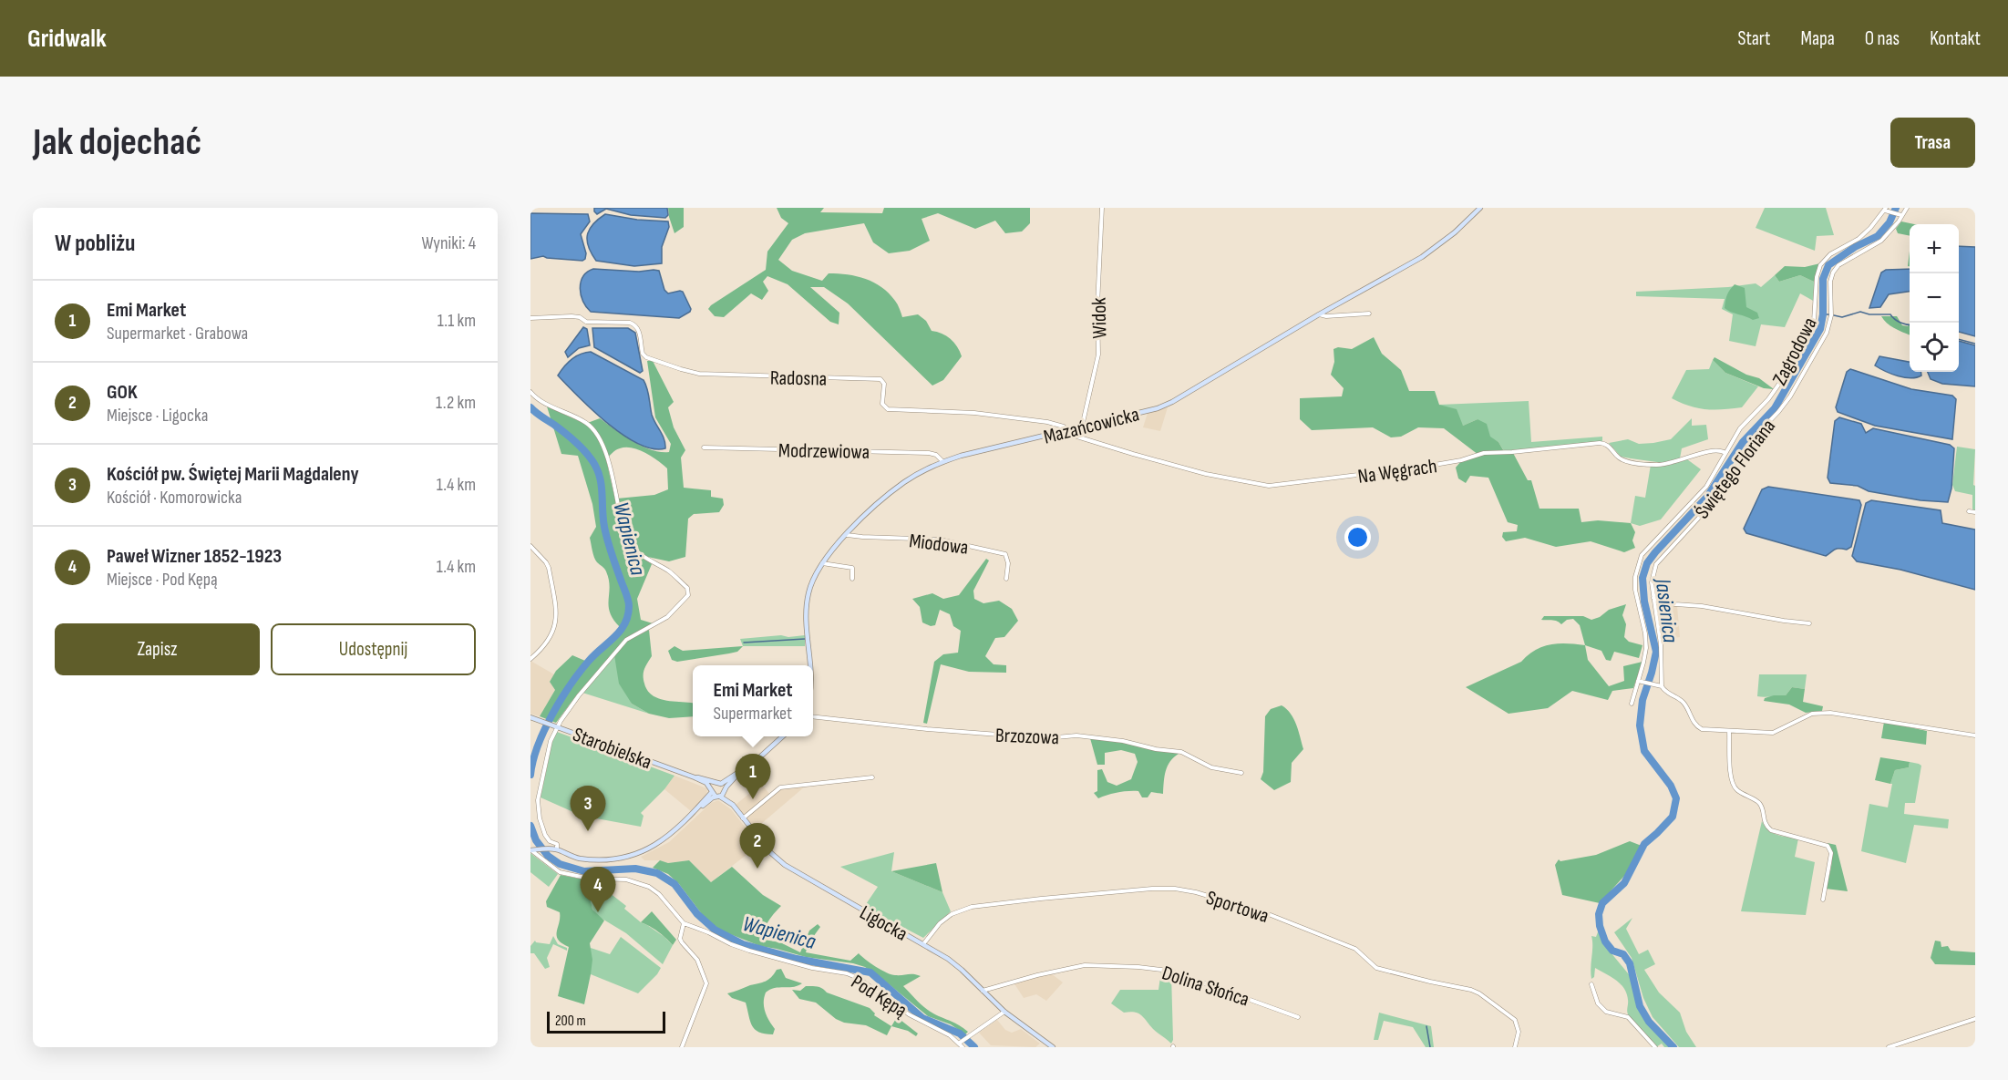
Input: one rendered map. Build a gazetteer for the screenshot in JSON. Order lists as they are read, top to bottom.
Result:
{
  "streets": {
    "street": [
      "Widok",
      "Zagrodowa",
      "Radosna",
      "Mazańcowicka",
      "Modrzewiowa",
      "Świętego Floriana",
      "Na Węgrach",
      "Miodowa",
      "Brzozowa",
      "Starobielska",
      "Sportowa",
      "Ligocka",
      "Dolina Słońca",
      "Pod Kępą"
    ]
  },
  "crossings": [
    ["Widok", "Mazańcowicka"],
    ["Zagrodowa", "Na Węgrach"],
    ["Radosna", "Mazańcowicka"],
    ["Radosna", "Na Węgrach"],
    ["Mazańcowicka", "Modrzewiowa"],
    ["Mazańcowicka", "Na Węgrach"],
    ["Mazańcowicka", "Miodowa"],
    ["Starobielska", "Ligocka"],
    ["Sportowa", "Ligocka"],
    ["Ligocka", "Dolina Słońca"]
  ],
  "water": ["Wapienica", "Jasienica"],
  "scale_bar": "200 m",
  "page": {
    "header": "Gridwalk",
    "nav": [
      "Start",
      "Mapa",
      "O nas",
      "Kontakt"
    ],
    "buttons": [
      "Trasa",
      ["Zapisz", "Udostępnij"]
    ],
    "title": "Jak dojechać",
    "heading": ["W pobliżu", "Wyniki: 4"],
    "map_buttons": ["+", "−"],
    "list": [
      {
        "mark": "1",
        "name": "Emi Market",
        "note": "Supermarket · Grabowa",
        "value": "1.1 km"
      },
      {
        "mark": "2",
        "name": "GOK",
        "note": "Miejsce · Ligocka",
        "value": "1.2 km"
      },
      {
        "mark": "3",
        "name": "Kościół pw. Świętej Marii Magdaleny",
        "note": "Kościół · Komorowicka",
        "value": "1.4 km"
      },
      {
        "mark": "4",
        "name": "Paweł Wizner 1852-1923",
        "note": "Miejsce · Pod Kępą",
        "value": "1.4 km"
      }
    ],
    "popup": ["Emi Market", "Supermarket"],
    "pins": [
      "1",
      "3",
      "2",
      "4"
    ],
    "scale": "200 m"
  }
}
